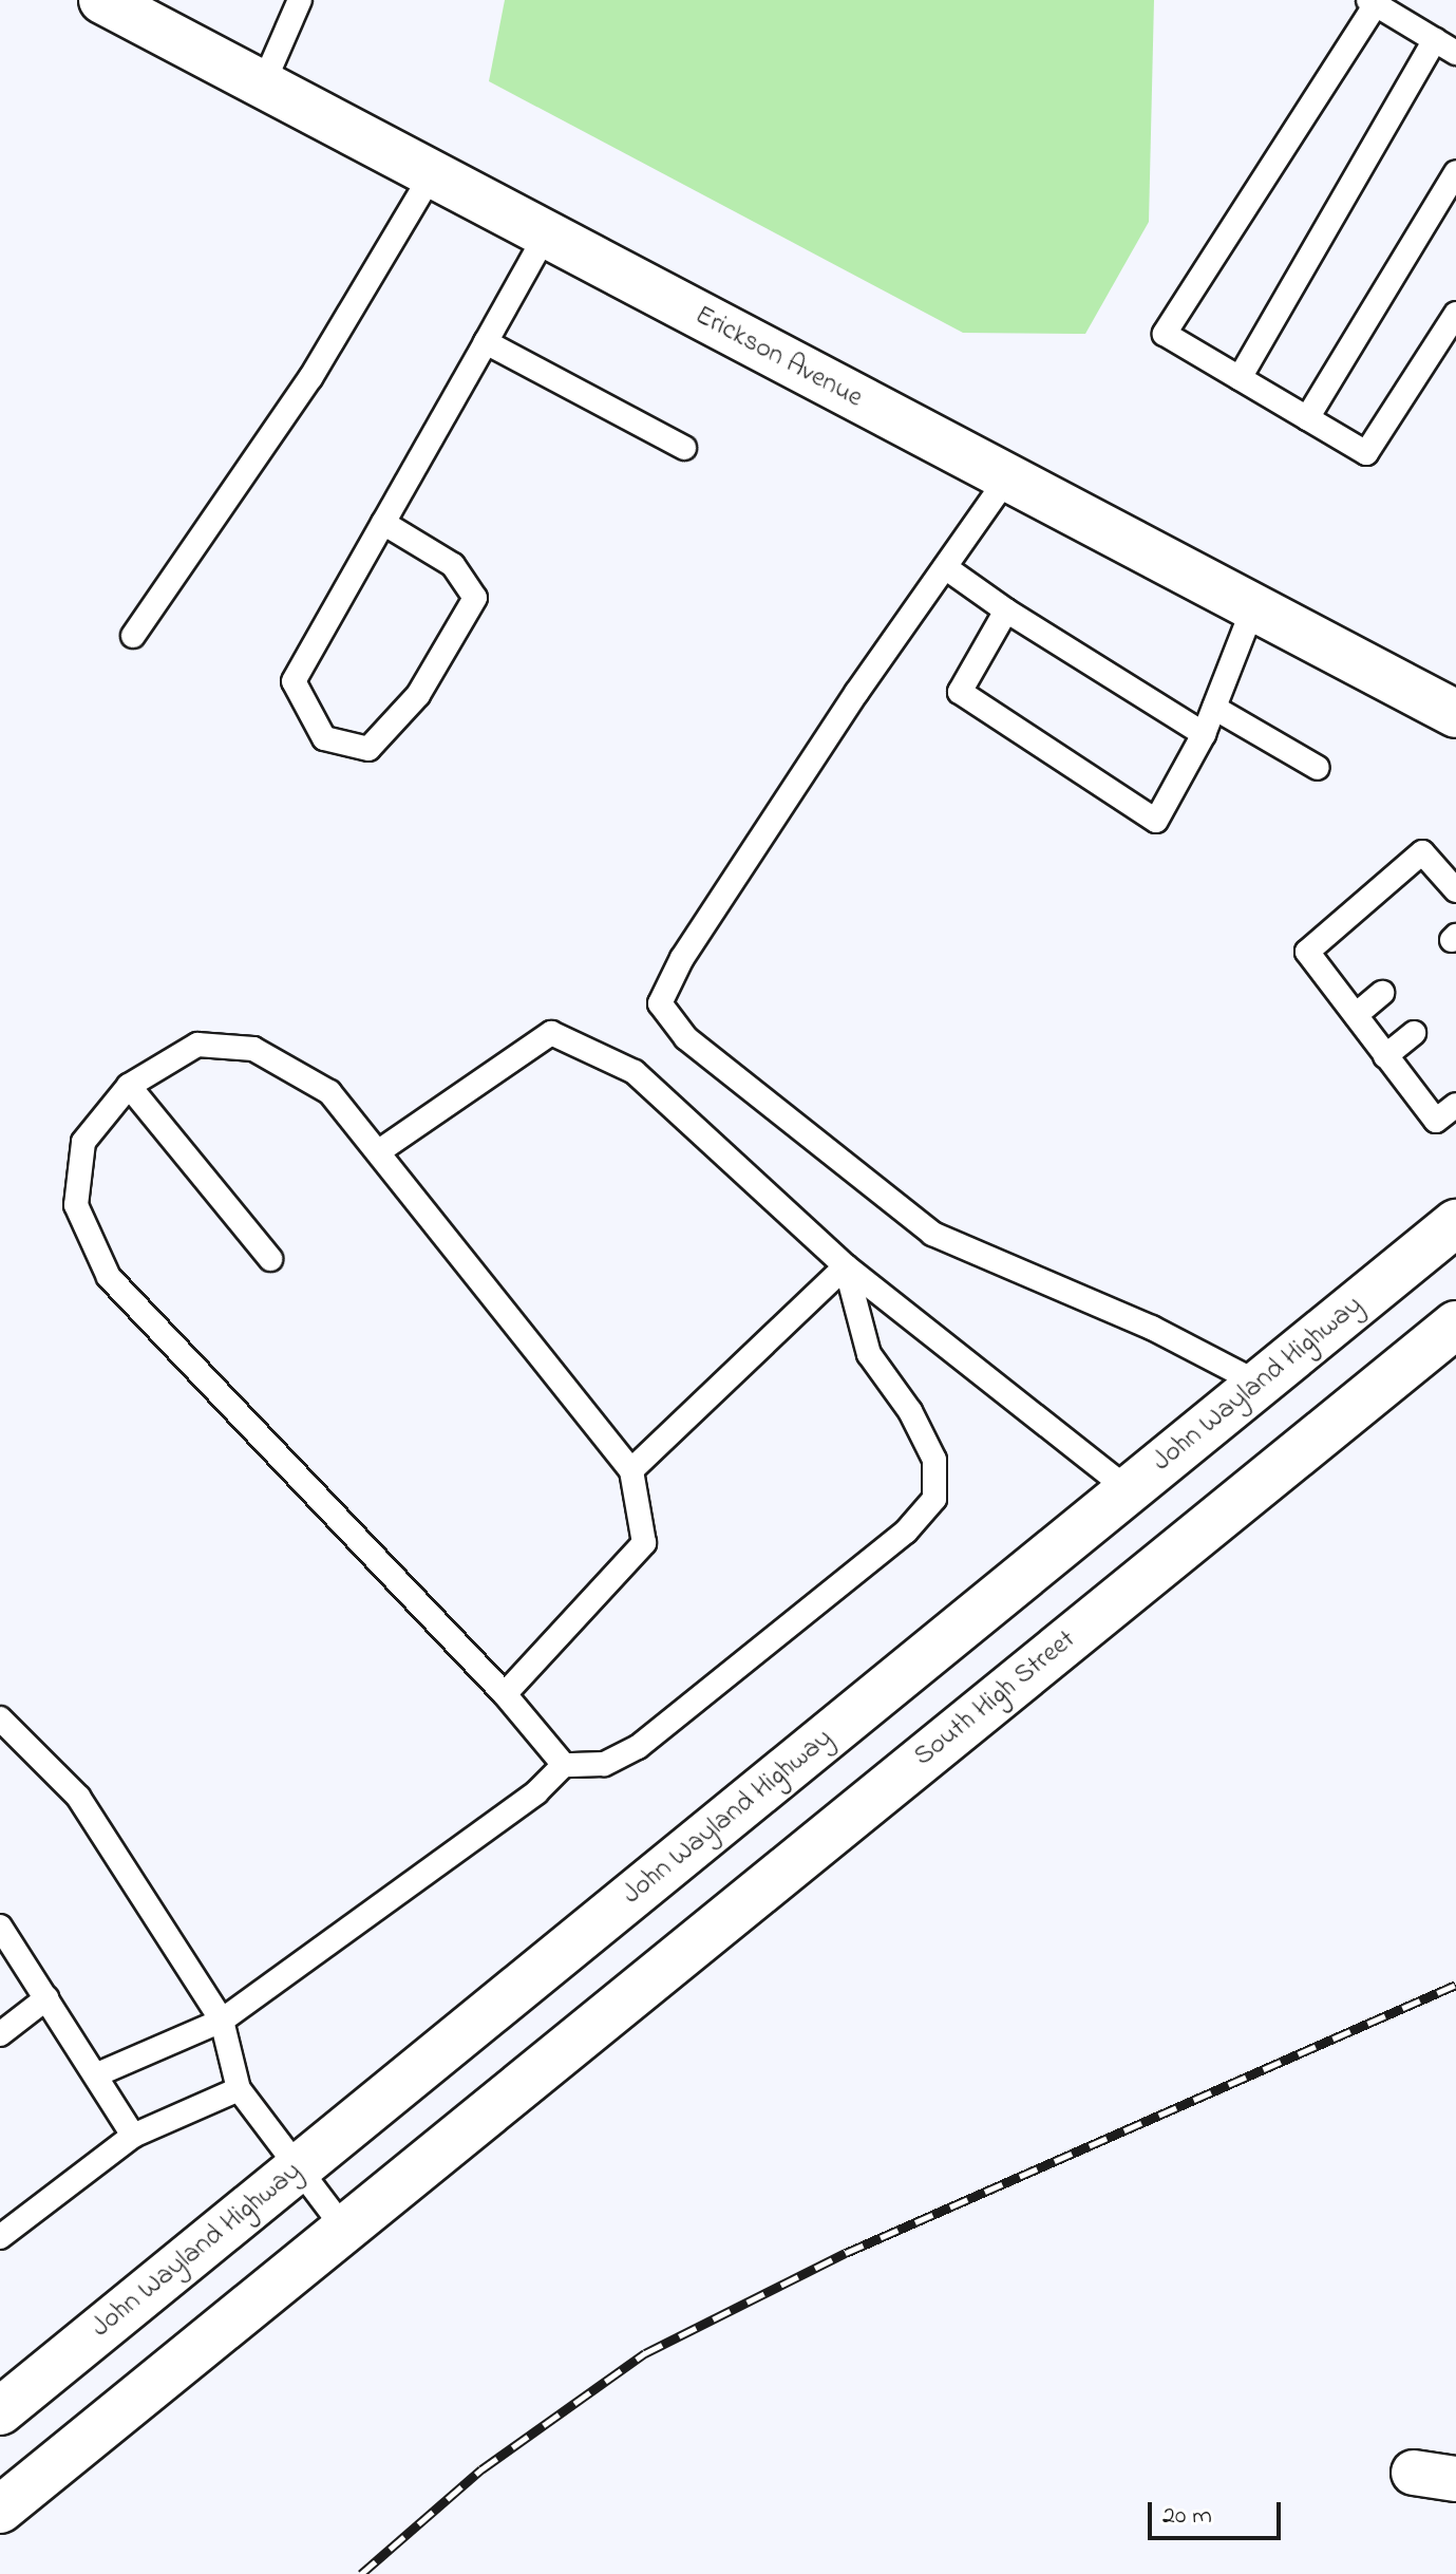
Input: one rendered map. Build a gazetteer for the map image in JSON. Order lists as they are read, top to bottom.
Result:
{
  "streets": {
    "main road": ["Erickson Avenue", "John Wayland Highway", "South High Street"]
  },
  "scale_bar": "20 m"
}
